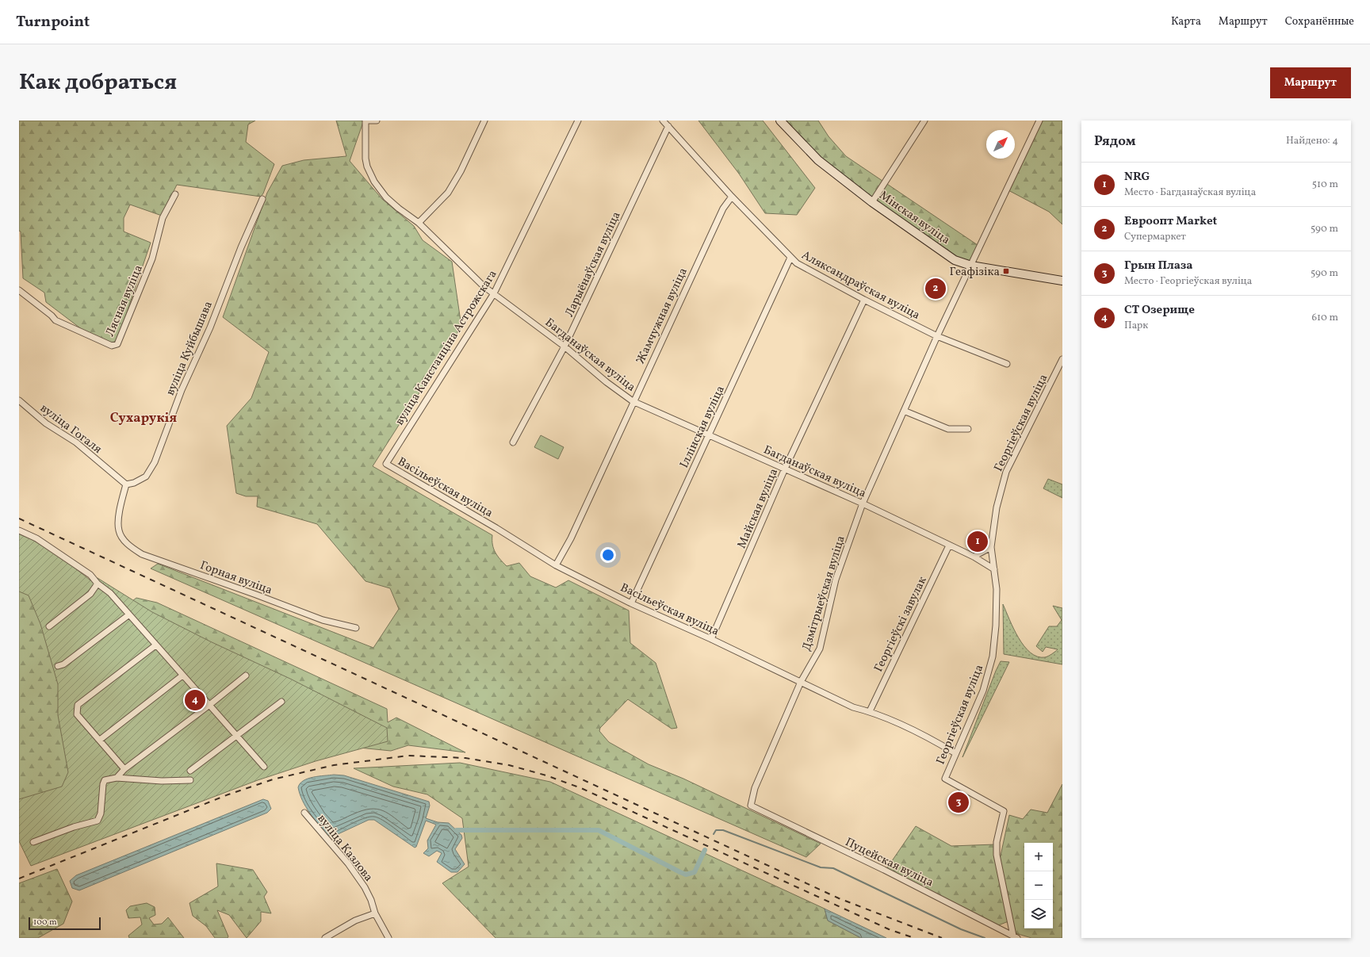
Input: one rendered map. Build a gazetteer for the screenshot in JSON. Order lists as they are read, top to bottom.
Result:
{
  "streets": {
    "main road": ["Мінская вуліца"],
    "street": [
      "Ларыёнаўская вуліца",
      "Аляксандраўская вуліца",
      "Лясная вуліца",
      "Жамчужная вуліца",
      "вуліца Канстанціна Астрожскага",
      "вуліца Куйбышава",
      "Багданаўская вуліца",
      "Георгіеўская вуліца",
      "Іллінская вуліца",
      "вуліца Гогаля",
      "Васільеўская вуліца",
      "Майская вуліца",
      "Горная вуліца",
      "Дзмітрыеўская вуліца",
      "Георгіеўскі завулак",
      "вуліца Казлова",
      "Пуцейская вуліца"
    ]
  },
  "crossings": [
    ["Мінская вуліца", "Дзмітрыеўская вуліца"],
    ["Ларыёнаўская вуліца", "Аляксандраўская вуліца"],
    ["Ларыёнаўская вуліца", "Багданаўская вуліца"],
    ["Аляксандраўская вуліца", "Жамчужная вуліца"],
    ["Аляксандраўская вуліца", "Іллінская вуліца"],
    ["Аляксандраўская вуліца", "Майская вуліца"],
    ["Аляксандраўская вуліца", "Дзмітрыеўская вуліца"],
    ["Жамчужная вуліца", "Багданаўская вуліца"],
    ["Жамчужная вуліца", "Васільеўская вуліца"],
    ["вуліца Канстанціна Астрожскага", "Багданаўская вуліца"],
    ["вуліца Канстанціна Астрожскага", "Васільеўская вуліца"],
    ["вуліца Куйбышава", "вуліца Гогаля"],
    ["вуліца Куйбышава", "Горная вуліца"],
    ["Багданаўская вуліца", "Георгіеўская вуліца"],
    ["Багданаўская вуліца", "Іллінская вуліца"],
    ["Багданаўская вуліца", "Майская вуліца"],
    ["Багданаўская вуліца", "Дзмітрыеўская вуліца"],
    ["Багданаўская вуліца", "Георгіеўскі завулак"],
    ["Георгіеўская вуліца", "Васільеўская вуліца"],
    ["Георгіеўская вуліца", "Пуцейская вуліца"],
    ["Іллінская вуліца", "Васільеўская вуліца"],
    ["вуліца Гогаля", "Горная вуліца"],
    ["Васільеўская вуліца", "Майская вуліца"],
    ["Васільеўская вуліца", "Дзмітрыеўская вуліца"],
    ["Васільеўская вуліца", "Георгіеўскі завулак"],
    ["Дзмітрыеўская вуліца", "Пуцейская вуліца"]
  ],
  "districts": ["Сухарукія"],
  "places": {
    "transit": ["Геафізіка"]
  },
  "scale_bar": "100 m",
  "north": "top right",
  "page": {
    "header": "Turnpoint",
    "nav": ["Карта", "Маршрут", "Сохранённые"],
    "title": "Как добраться",
    "buttons": "Маршрут",
    "heading": ["Рядом", "Найдено: 4"],
    "list": [
      {
        "mark": "1",
        "name": "NRG",
        "note": "Место · Багданаўская вуліца",
        "value": "510 m"
      },
      {
        "mark": "2",
        "name": "Евроопт Market",
        "note": "Супермаркет",
        "value": "590 m"
      },
      {
        "mark": "3",
        "name": "Грын Плаза",
        "note": "Место · Георгіеўская вуліца",
        "value": "590 m"
      },
      {
        "mark": "4",
        "name": "СТ Озерище",
        "note": "Парк",
        "value": "610 m"
      }
    ],
    "pins": [
      "2",
      "1",
      "4",
      "3"
    ],
    "map_buttons": ["+", "−"],
    "scale": "100 m"
  }
}
